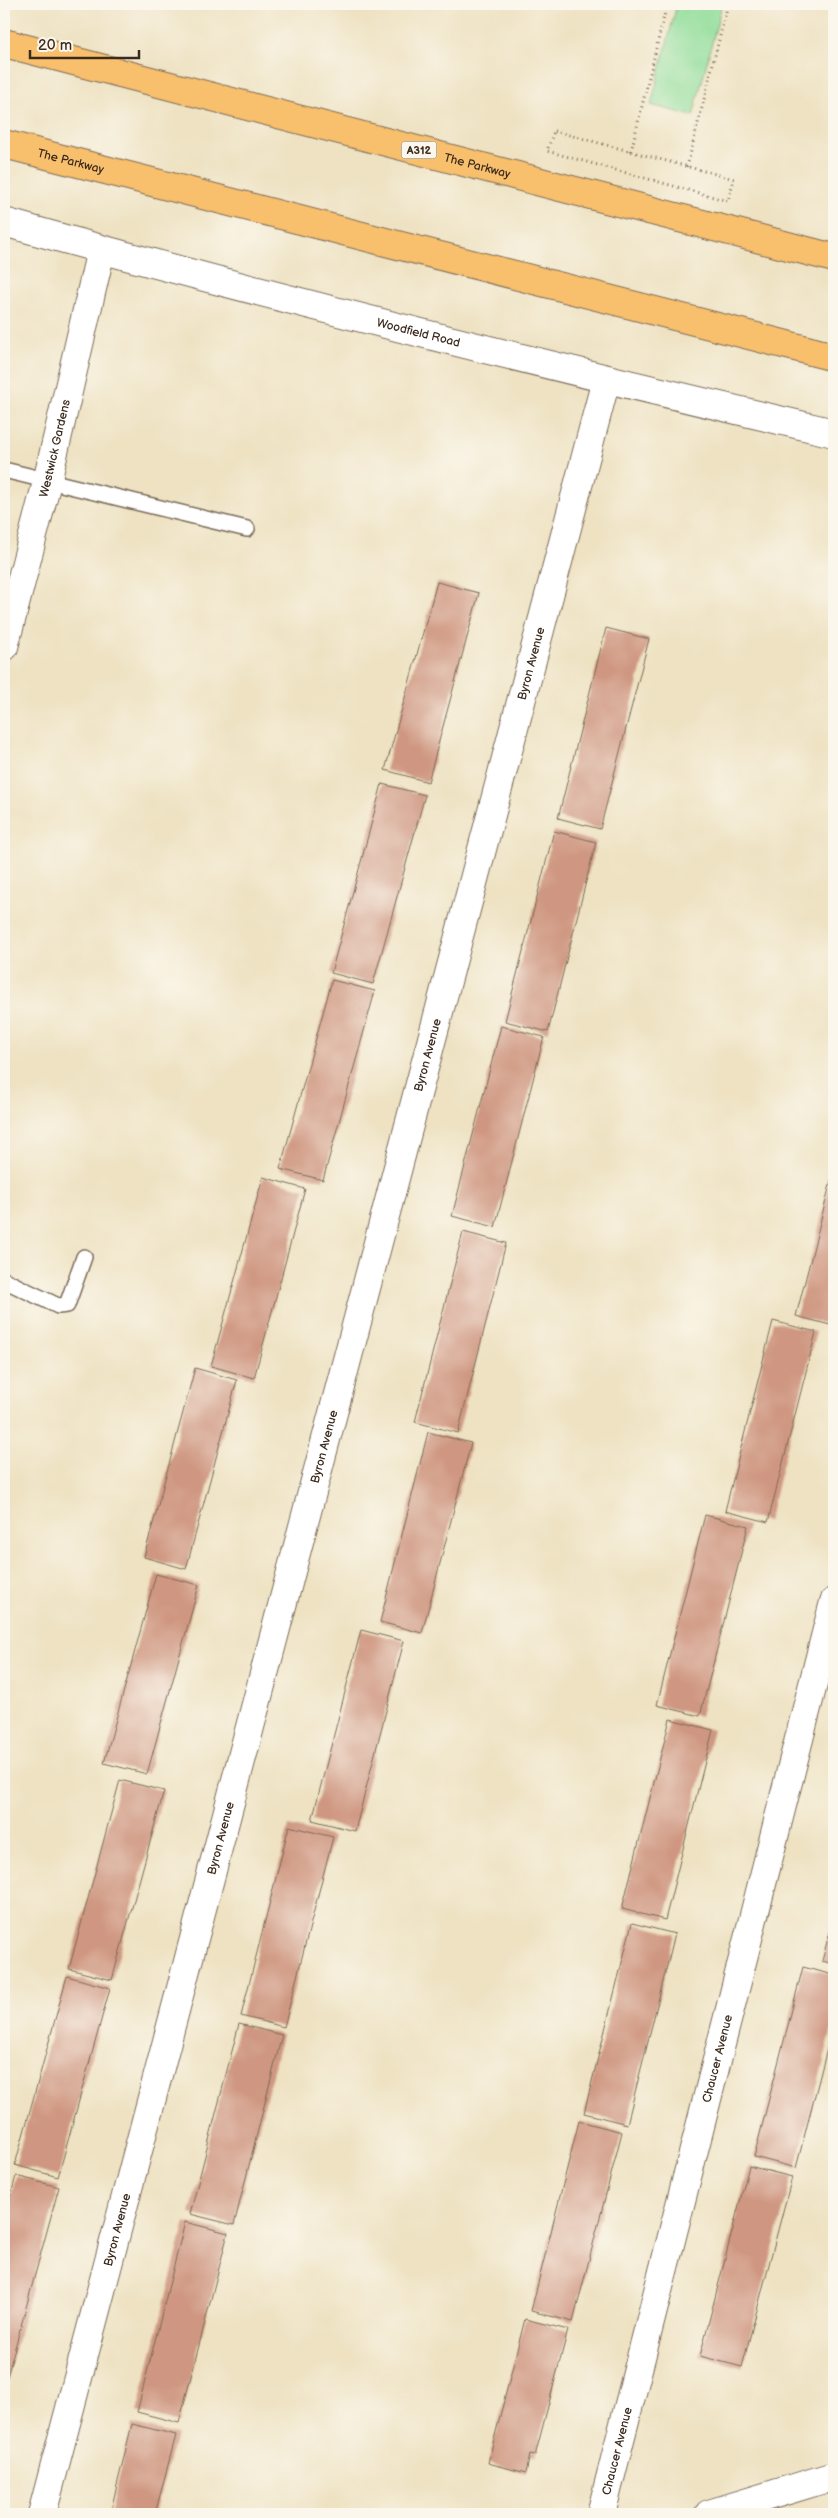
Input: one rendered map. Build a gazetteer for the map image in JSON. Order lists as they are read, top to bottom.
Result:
{
  "streets": {
    "highway": ["A312", "The Parkway"],
    "street": [
      "Woodfield Road",
      "Westwick Gardens",
      "Byron Avenue",
      "Chaucer Avenue"
    ]
  },
  "crossings": [
    ["Woodfield Road", "Westwick Gardens"],
    ["Woodfield Road", "Byron Avenue"]
  ],
  "scale_bar": "20 m"
}
